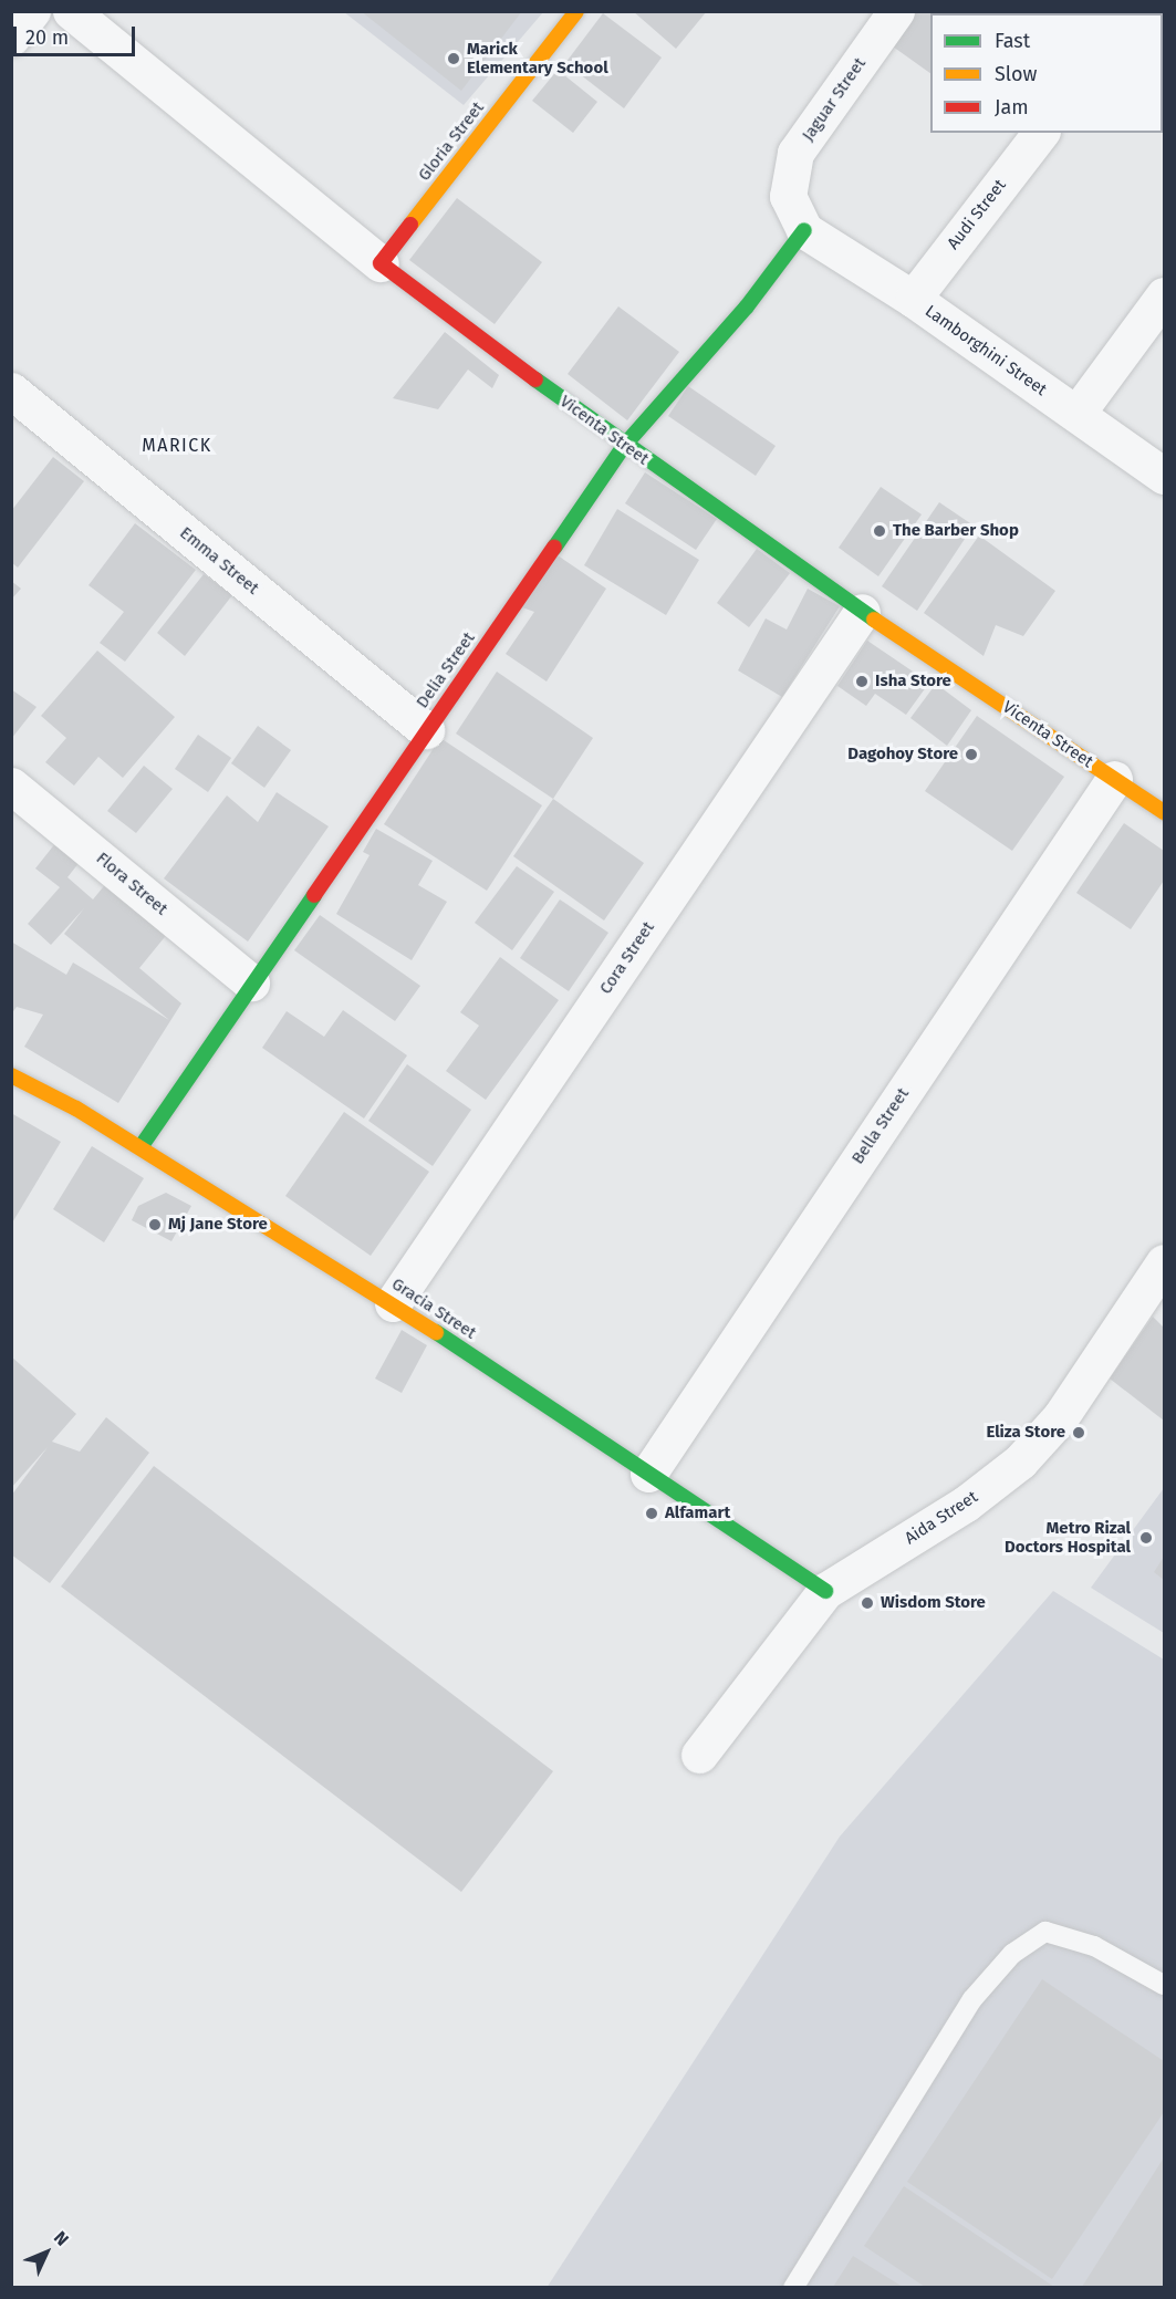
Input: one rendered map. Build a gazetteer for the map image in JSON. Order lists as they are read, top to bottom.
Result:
{
  "streets": {
    "street": [
      "Jaguar Street",
      "Gloria Street",
      "Audi Street",
      "Lamborghini Street",
      "Vicenta Street",
      "Emma Street",
      "Delia Street",
      "Flora Street",
      "Cora Street",
      "Bella Street",
      "Gracia Street",
      "Aida Street"
    ]
  },
  "crossings": [
    ["Jaguar Street", "Lamborghini Street"],
    ["Jaguar Street", "Delia Street"],
    ["Gloria Street", "Vicenta Street"],
    ["Audi Street", "Lamborghini Street"],
    ["Lamborghini Street", "Delia Street"],
    ["Vicenta Street", "Delia Street"],
    ["Vicenta Street", "Cora Street"],
    ["Vicenta Street", "Bella Street"],
    ["Emma Street", "Delia Street"],
    ["Delia Street", "Flora Street"],
    ["Delia Street", "Gracia Street"],
    ["Cora Street", "Gracia Street"],
    ["Bella Street", "Gracia Street"],
    ["Gracia Street", "Aida Street"]
  ],
  "districts": ["MARICK"],
  "places": [
    "Marick Elementary School",
    "The Barber Shop",
    "Isha Store",
    "Dagohoy Store",
    "Mj Jane Store",
    "Eliza Store",
    "Alfamart",
    "Metro Rizal Doctors Hospital",
    "Wisdom Store"
  ],
  "legend": ["Fast", "Slow", "Jam"],
  "scale_bar": "20 m",
  "north": "top right"
}
